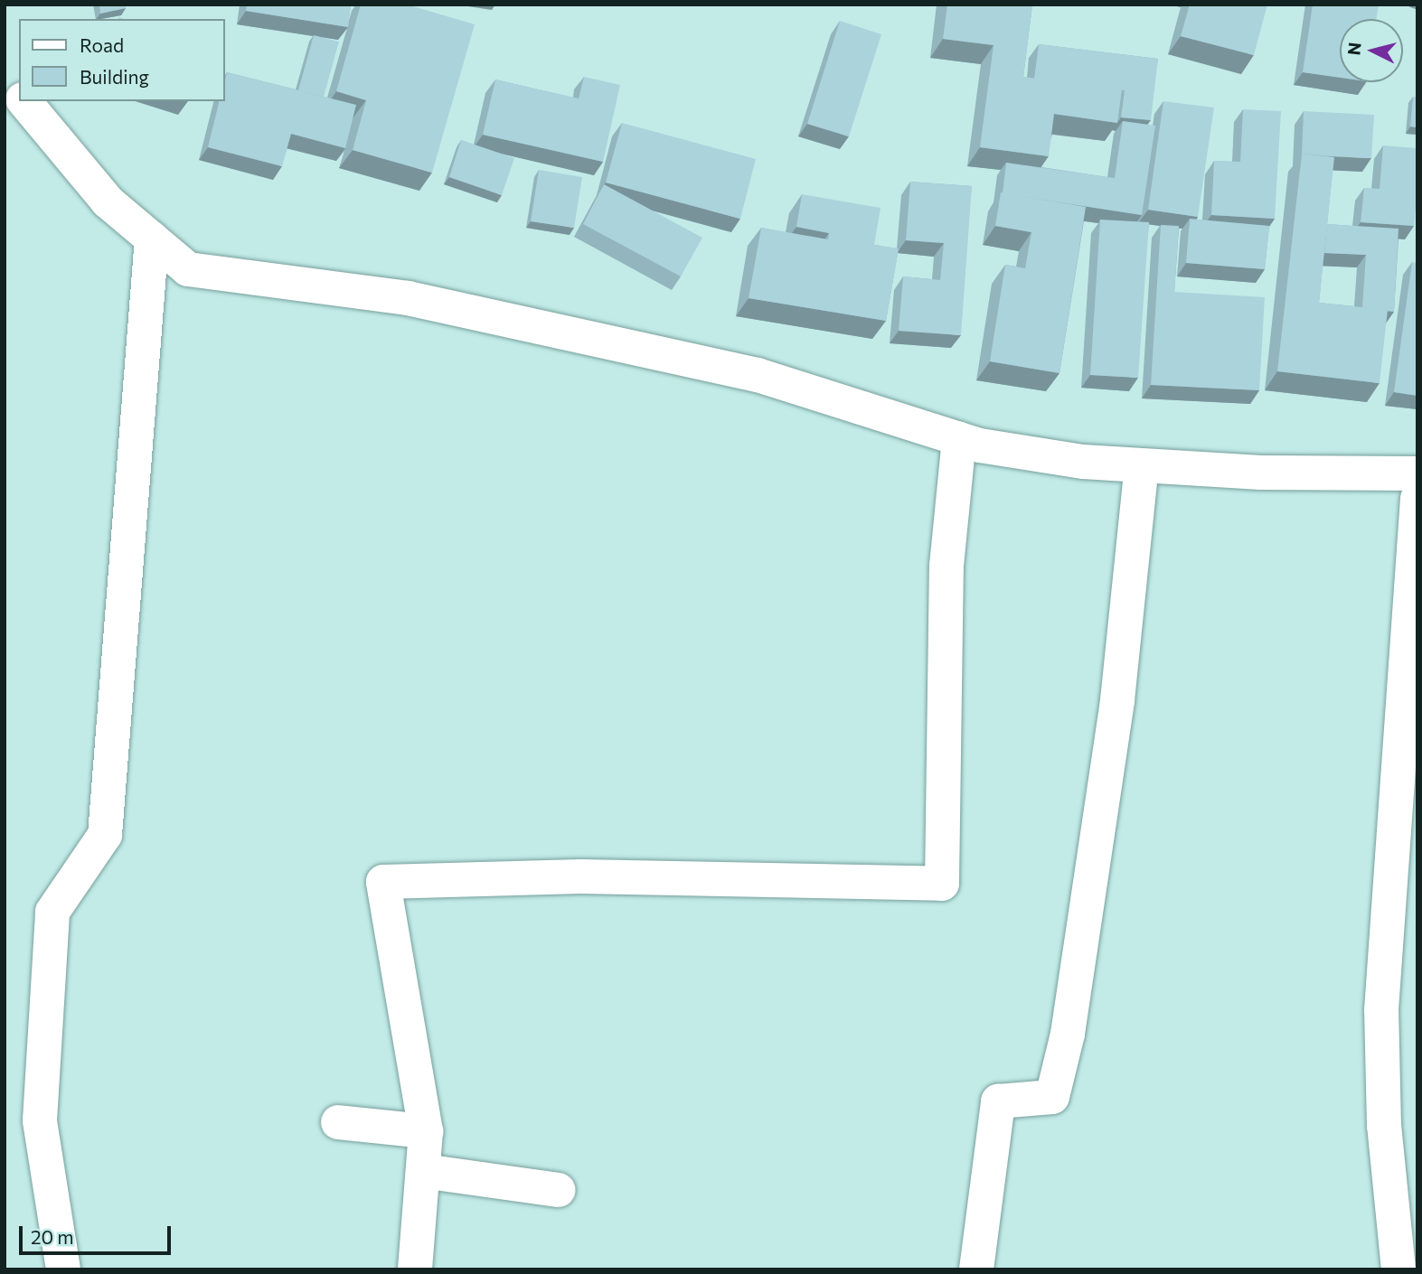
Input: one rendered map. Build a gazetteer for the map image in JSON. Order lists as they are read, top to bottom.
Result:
{
  "legend": ["Road", "Building"],
  "scale_bar": "20 m",
  "north": "left"
}
